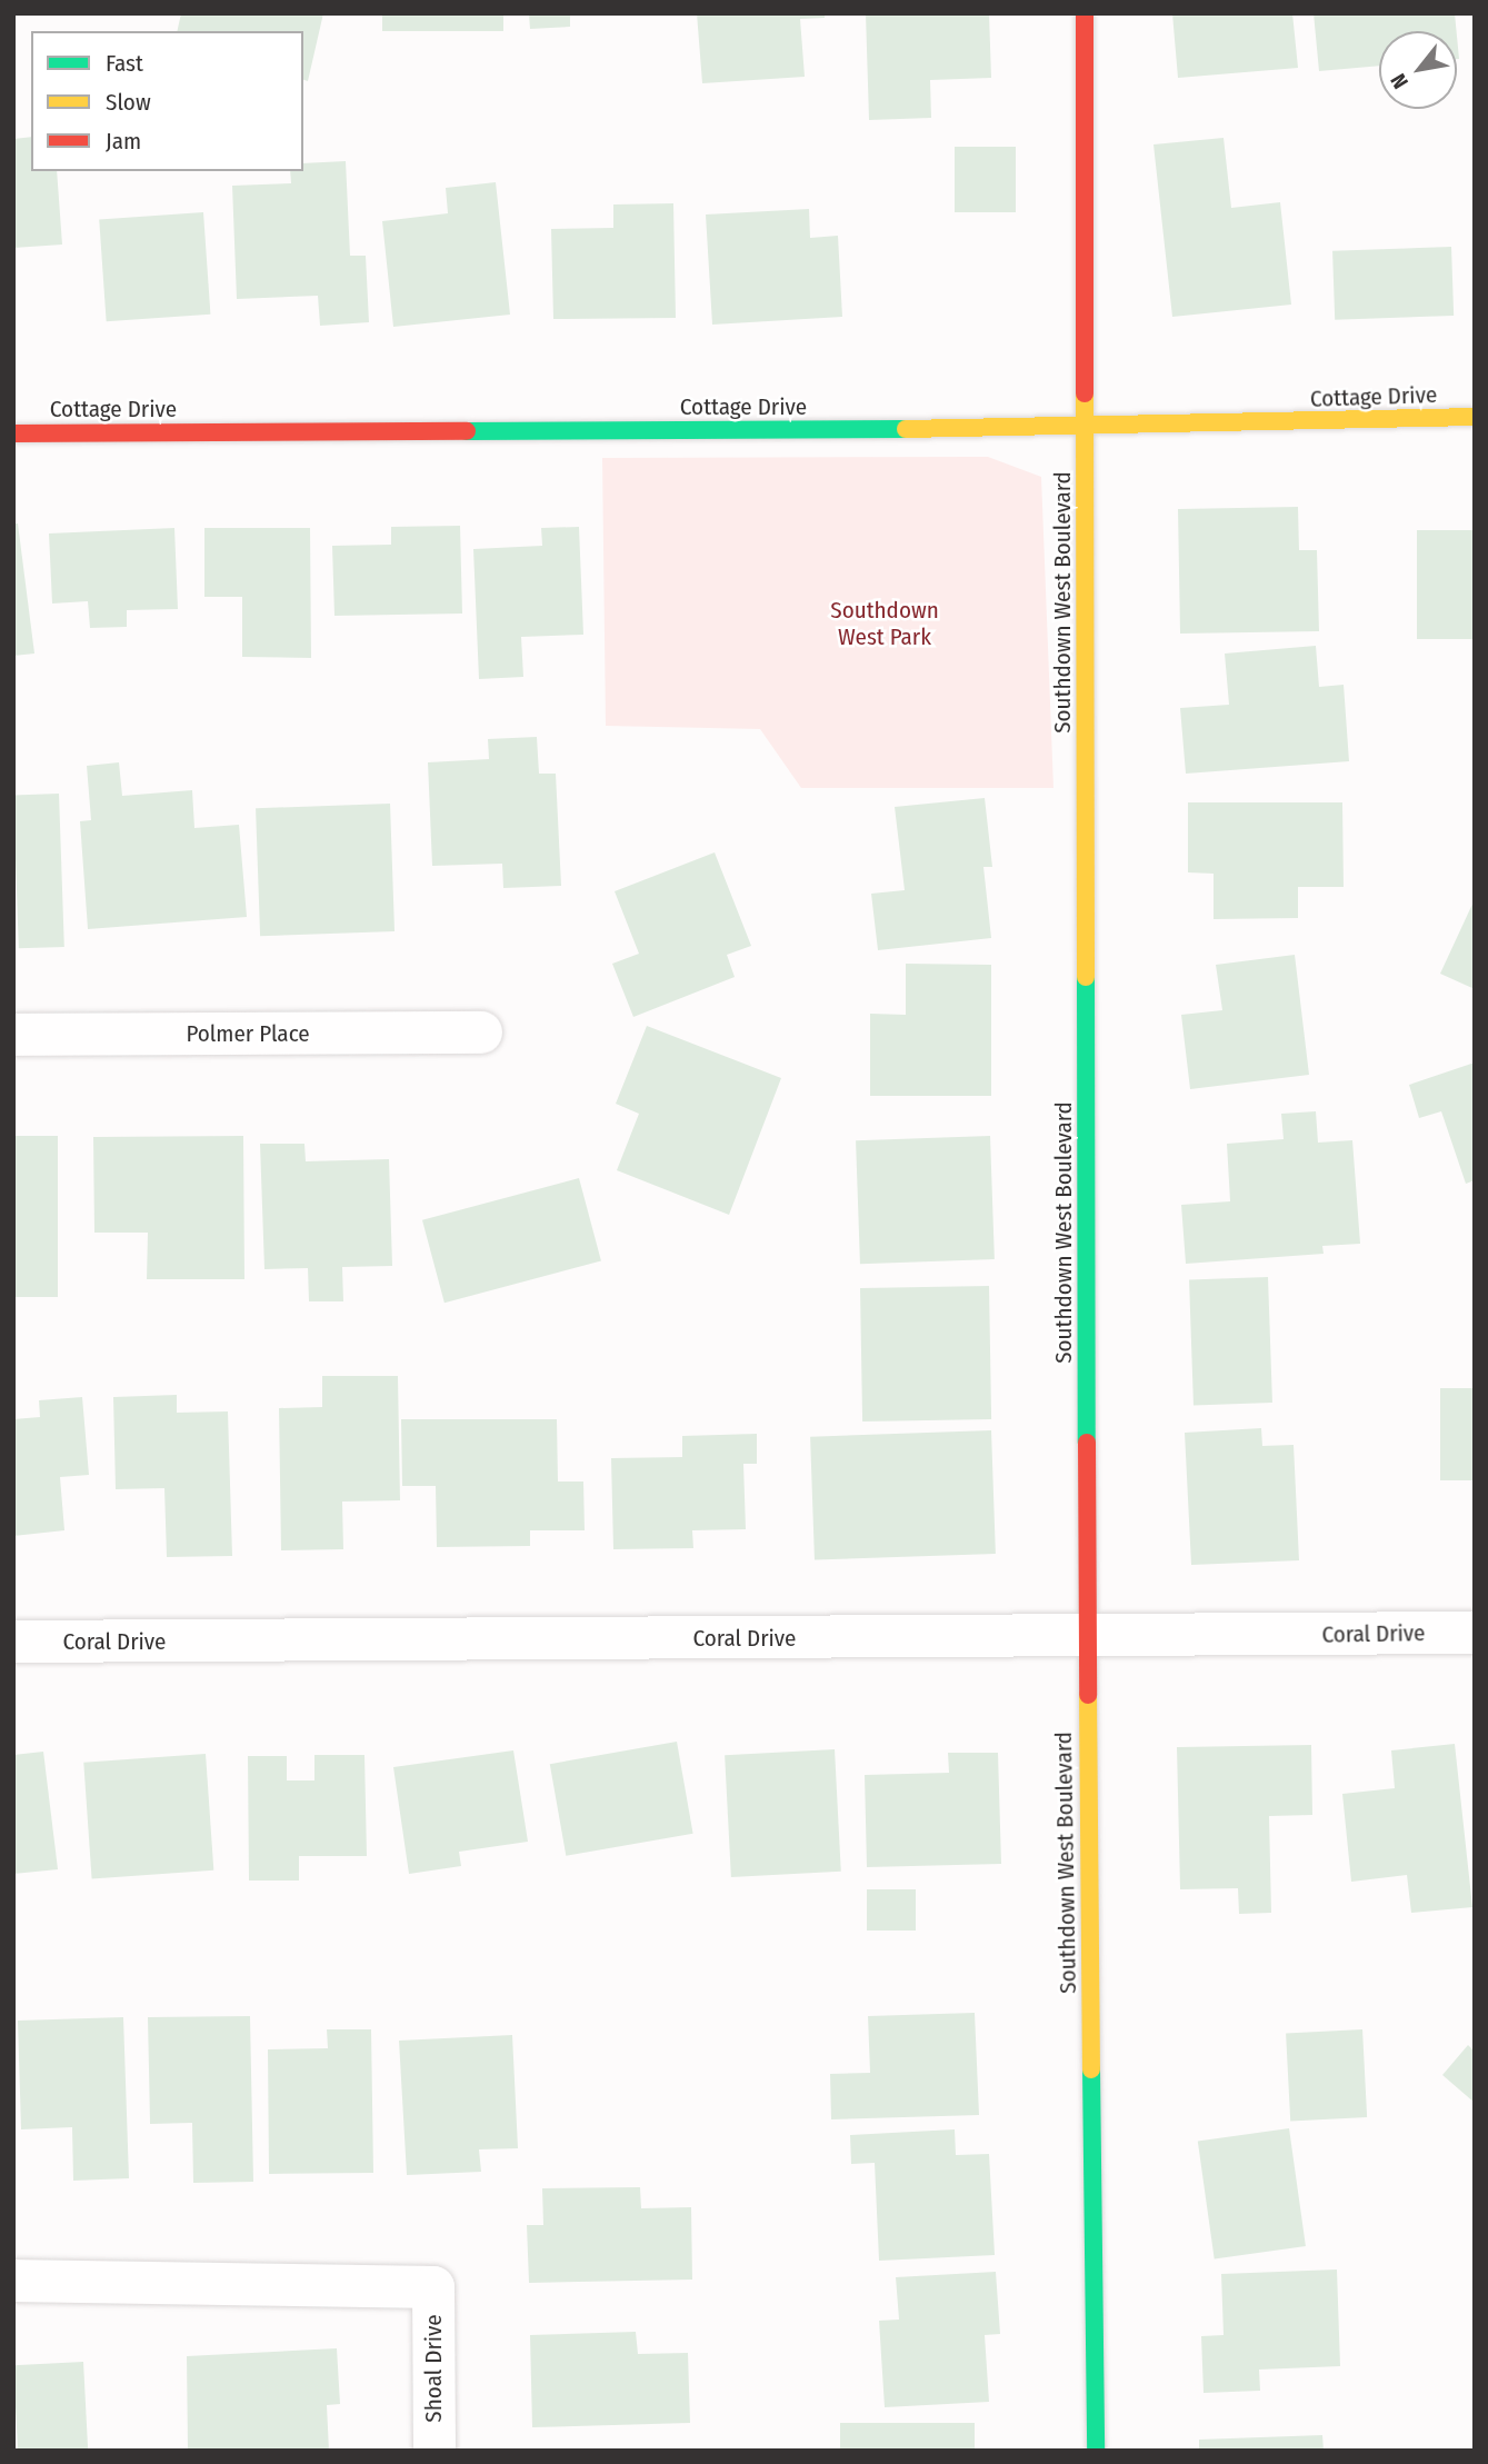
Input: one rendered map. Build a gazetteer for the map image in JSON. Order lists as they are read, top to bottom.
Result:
{
  "streets": {
    "street": [
      "Cottage Drive",
      "Southdown West Boulevard",
      "Polmer Place",
      "Coral Drive",
      "Shoal Drive"
    ]
  },
  "crossings": [
    ["Cottage Drive", "Southdown West Boulevard"],
    ["Southdown West Boulevard", "Coral Drive"]
  ],
  "parks": ["Southdown West Park"],
  "legend": ["Fast", "Slow", "Jam"],
  "north": "bottom left"
}
